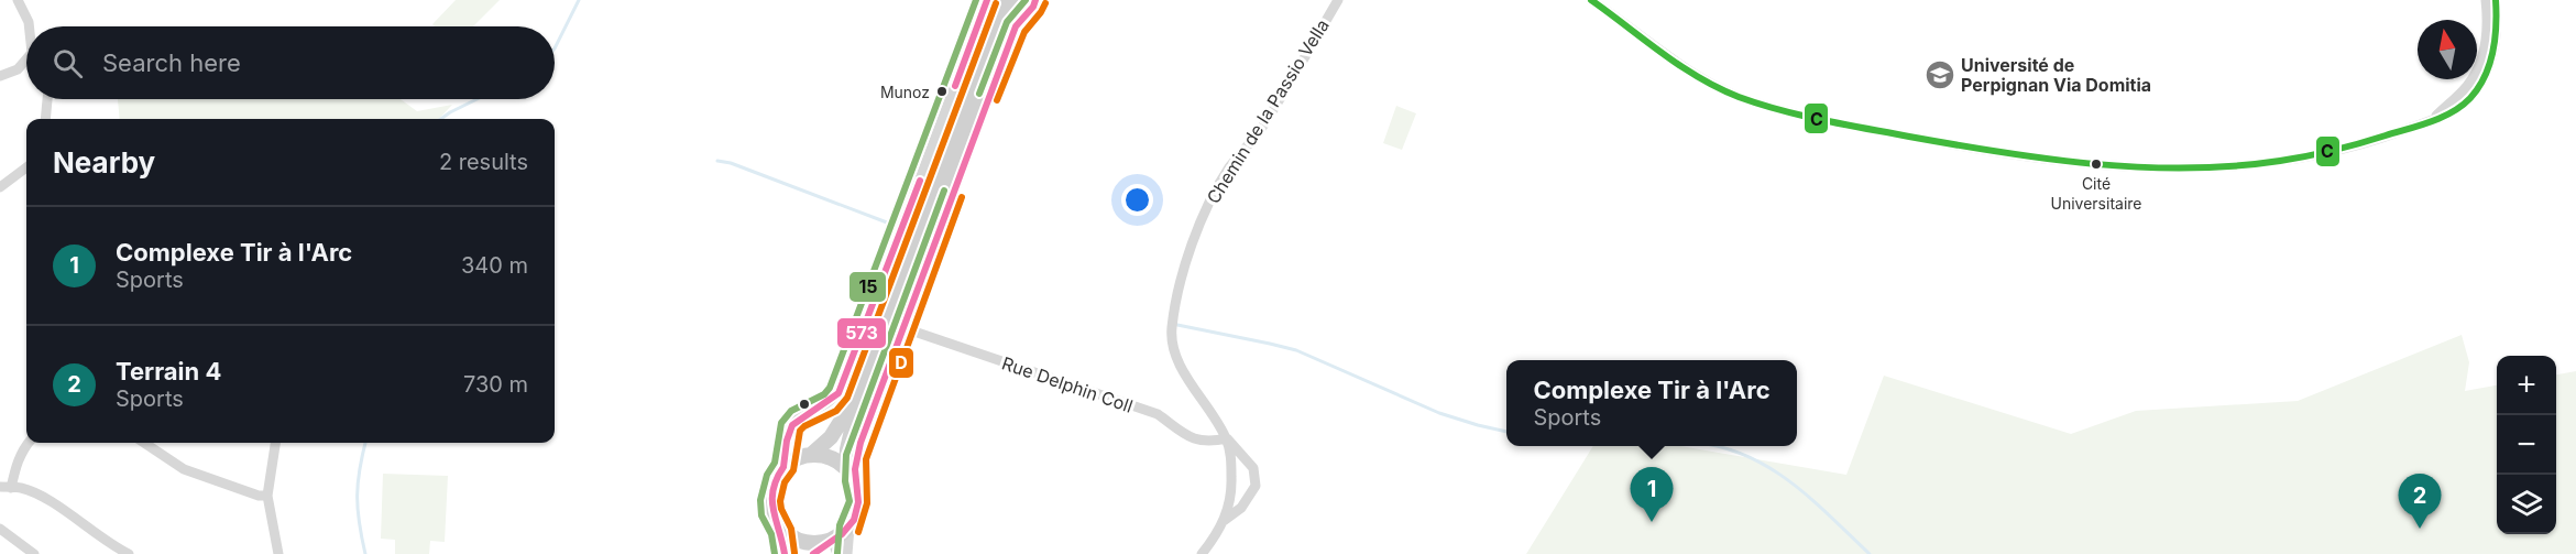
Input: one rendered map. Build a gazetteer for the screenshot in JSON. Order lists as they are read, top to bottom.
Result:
{
  "streets": {
    "street": ["Chemin de la Passio Vella", "Rue Delphin Coll"]
  },
  "crossings": [
    ["Chemin de la Passio Vella", "Rue Delphin Coll"]
  ],
  "places": {
    "school or university": ["Université de Perpignan Via Domitia"],
    "other": ["Munoz", "Cité Universitaire"]
  },
  "lines": [
    "transit line C",
    "transit line 573",
    "transit line 15",
    "transit line D"
  ],
  "north": "top",
  "page": {
    "search": "Search here",
    "heading": ["Nearby", "2 results"],
    "list": [
      {
        "mark": "1",
        "name": "Complexe Tir à l'Arc",
        "note": "Sports",
        "value": "340 m"
      },
      {
        "mark": "2",
        "name": "Terrain 4",
        "note": "Sports",
        "value": "730 m"
      }
    ],
    "map_buttons": ["+", "−"],
    "popup": ["Complexe Tir à l'Arc", "Sports"],
    "pins": ["1", "2"]
  }
}
